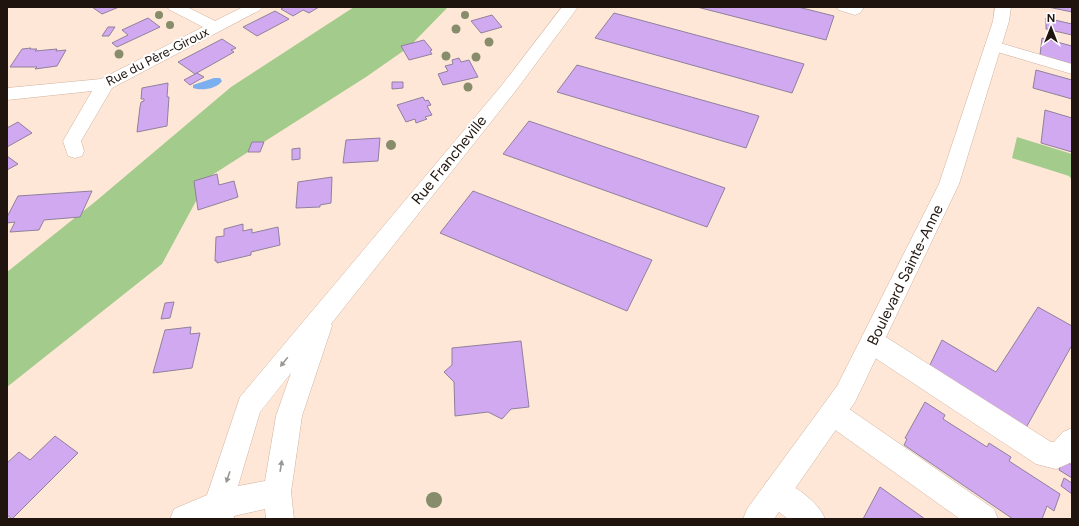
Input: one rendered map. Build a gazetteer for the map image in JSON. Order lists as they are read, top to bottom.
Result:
{
  "streets": {
    "street": ["Rue du Père-Giroux", "Rue Francheville", "Boulevard Sainte-Anne"]
  },
  "north": "top"
}
